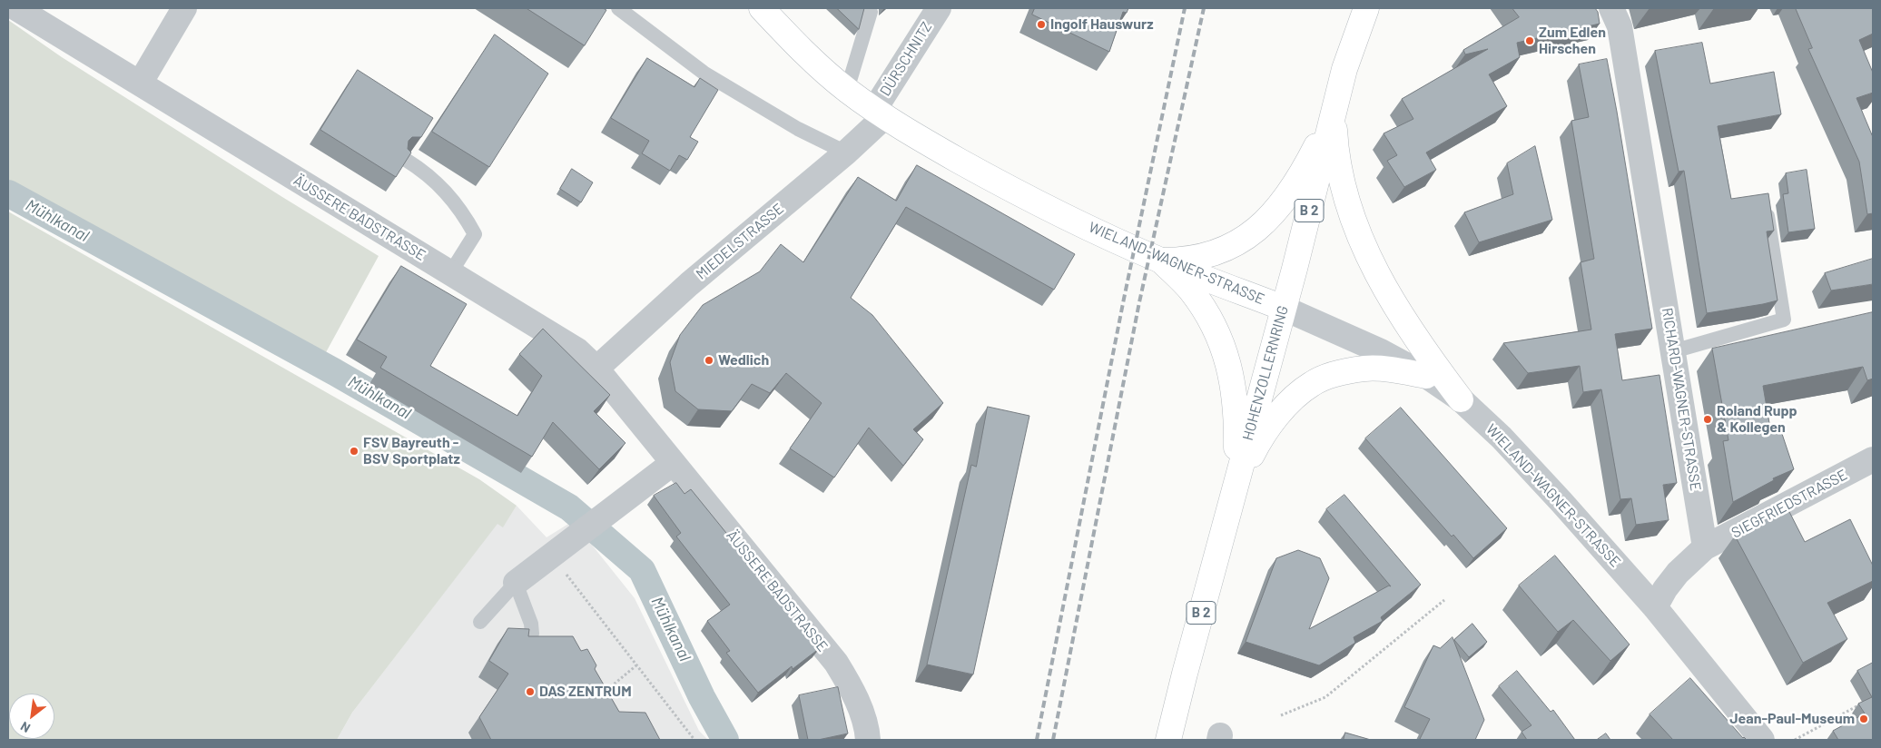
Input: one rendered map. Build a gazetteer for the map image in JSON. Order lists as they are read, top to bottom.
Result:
{
  "streets": {
    "main road": ["B 2", "WIELAND-WAGNER-STRASSE", "HOHENZOLLERNRING"],
    "street": [
      "DÜRSCHNITZ",
      "ÄUSSERE BADSTRASSE",
      "MIEDELSTRASSE",
      "RICHARD-WAGNER-STRASSE",
      "SIEGFRIEDSTRASSE"
    ]
  },
  "crossings": [
    ["DÜRSCHNITZ", "MIEDELSTRASSE"],
    ["DÜRSCHNITZ", "WIELAND-WAGNER-STRASSE"],
    ["ÄUSSERE BADSTRASSE", "MIEDELSTRASSE"],
    ["MIEDELSTRASSE", "WIELAND-WAGNER-STRASSE"],
    ["WIELAND-WAGNER-STRASSE", "HOHENZOLLERNRING"],
    ["RICHARD-WAGNER-STRASSE", "SIEGFRIEDSTRASSE"]
  ],
  "water": ["Mühlkanal"],
  "places": [
    "Ingolf Hauswurz",
    "Zum Edlen Hirschen",
    "Wedlich",
    "Roland Rupp & Kollegen",
    "FSV Bayreuth - BSV Sportplatz",
    "DAS ZENTRUM",
    "Jean-Paul-Museum"
  ],
  "north": "bottom left"
}
